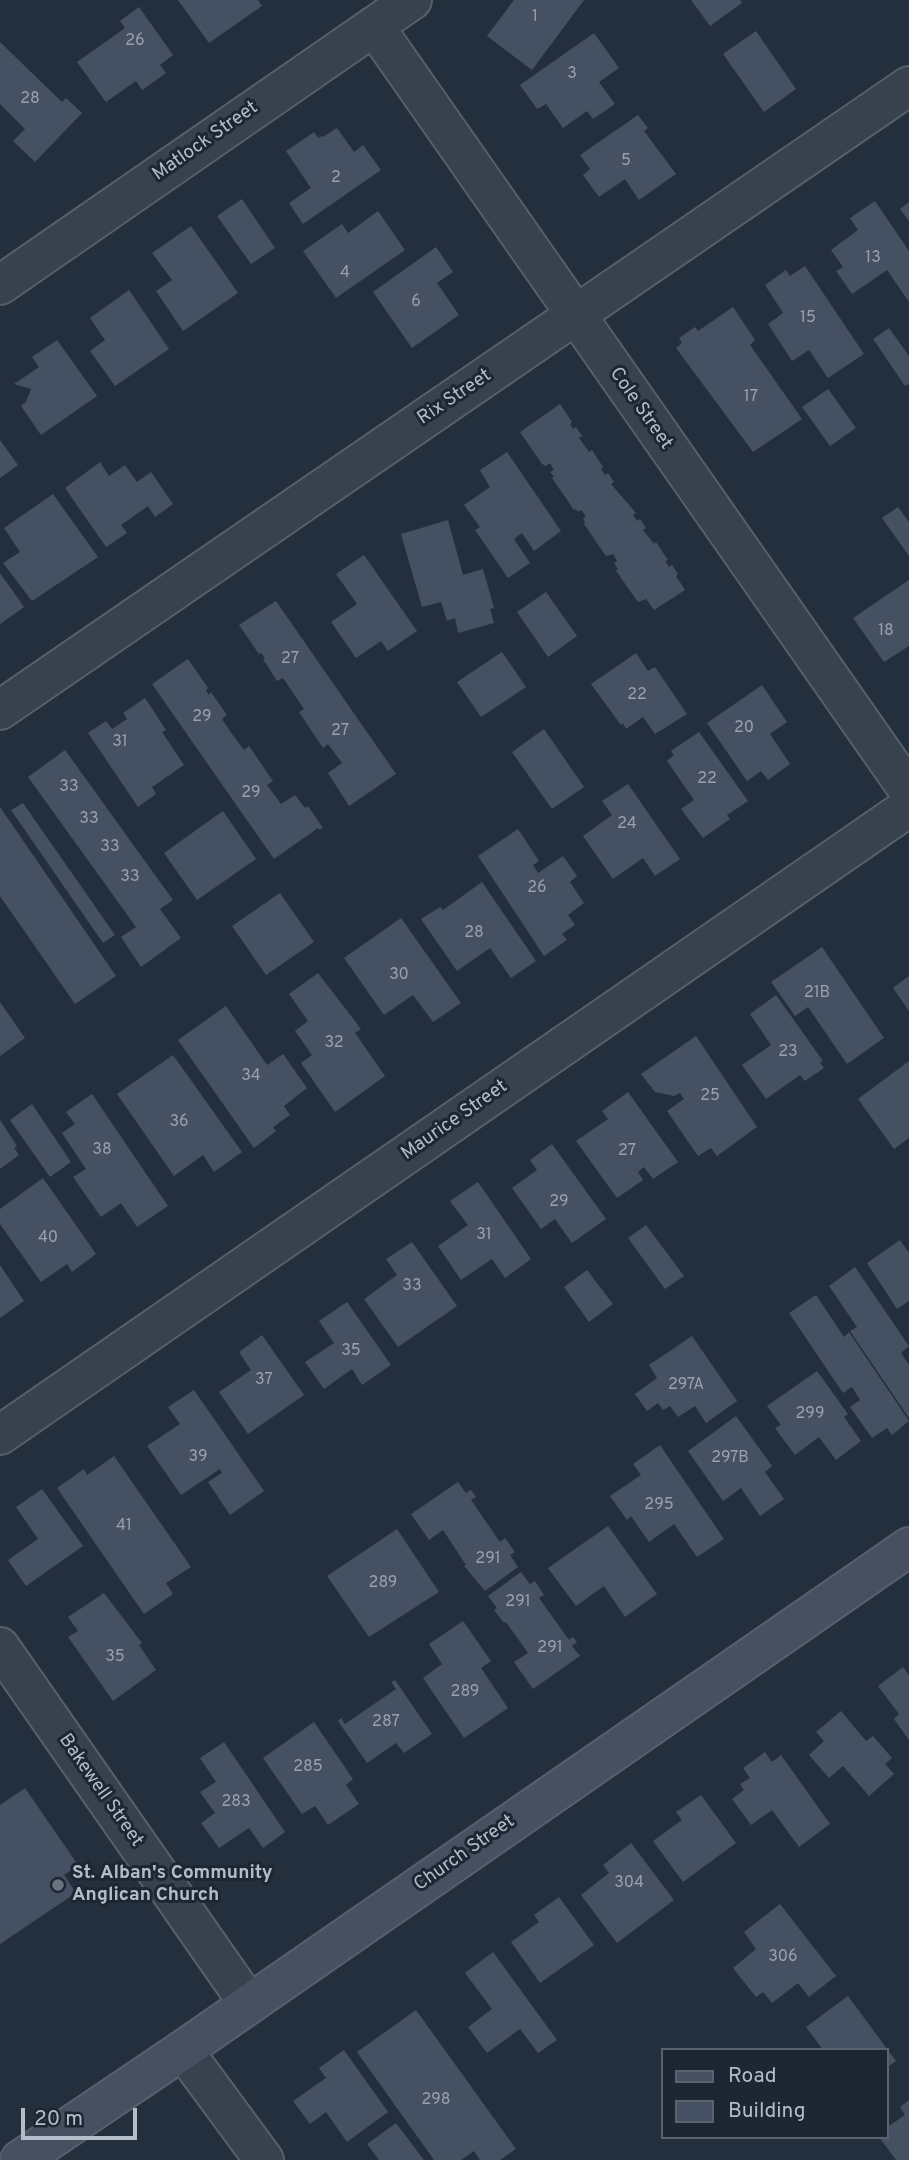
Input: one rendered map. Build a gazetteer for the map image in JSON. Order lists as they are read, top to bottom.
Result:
{
  "streets": {
    "main road": ["Church Street"],
    "street": [
      "Matlock Street",
      "Rix Street",
      "Cole Street",
      "Maurice Street",
      "Bakewell Street"
    ]
  },
  "crossings": [
    ["Matlock Street", "Cole Street"],
    ["Rix Street", "Cole Street"],
    ["Bakewell Street", "Church Street"]
  ],
  "places": ["St. Alban's Community Anglican Church"],
  "house_numbers": [
    "1",
    "26",
    "3",
    "28",
    "5",
    "2",
    "13",
    "4",
    "6",
    "15",
    "17",
    "18",
    "27",
    "22",
    "29",
    "20",
    "27",
    "31",
    "22",
    "33",
    "29",
    "33",
    "24",
    "33",
    "33",
    "26",
    "28",
    "30",
    "21B",
    "32",
    "23",
    "34",
    "25",
    "36",
    "38",
    "27",
    "29",
    "31",
    "40",
    "33",
    "35",
    "37",
    "297A",
    "299",
    "39",
    "297B",
    "295",
    "41",
    "291",
    "289",
    "291",
    "291",
    "35",
    "289",
    "287",
    "285",
    "283",
    "304",
    "306",
    "298"
  ],
  "legend": ["Road", "Building"],
  "scale_bar": "20 m"
}
